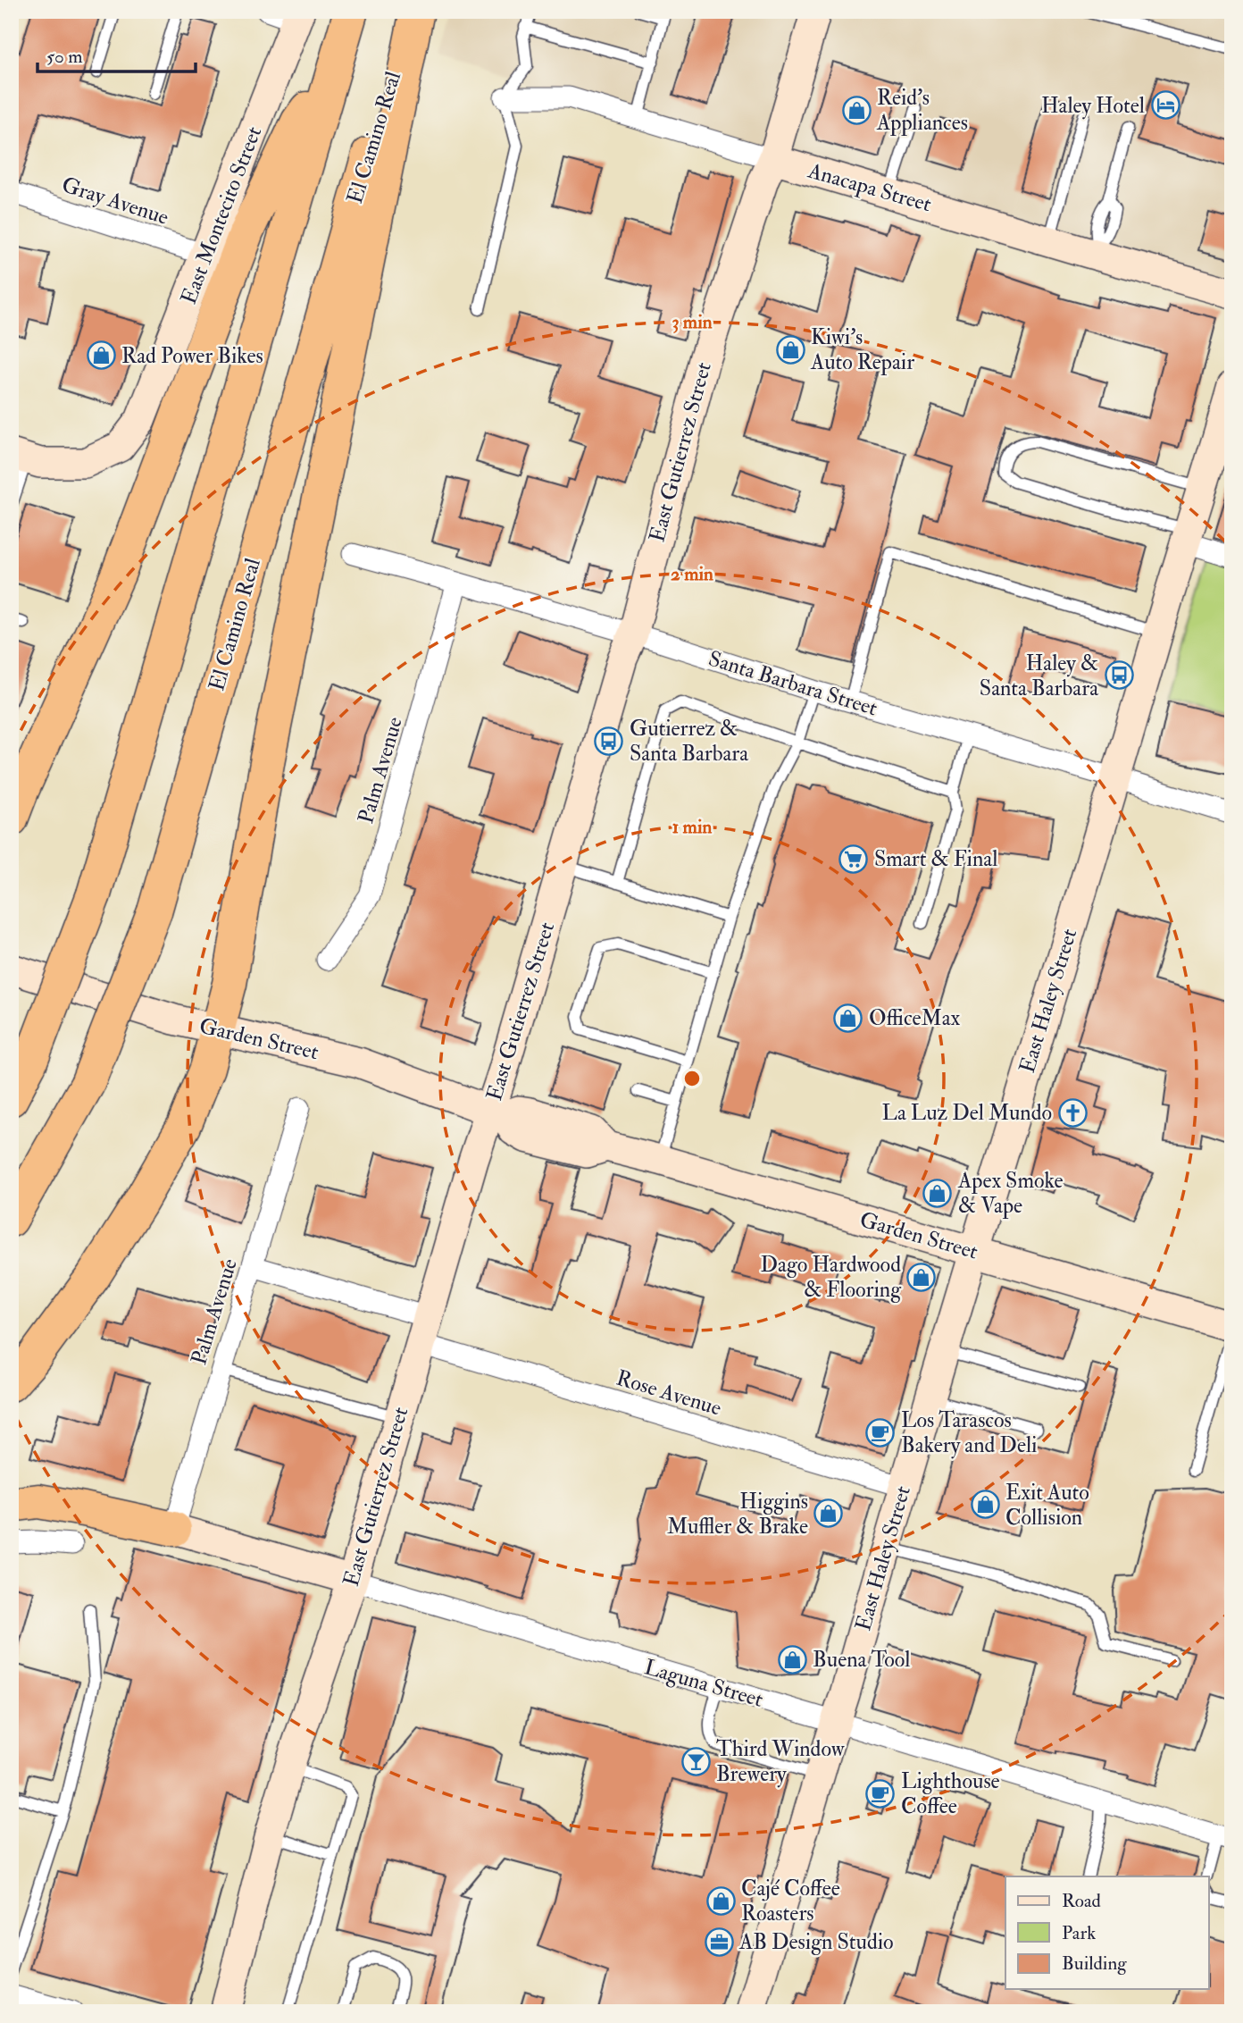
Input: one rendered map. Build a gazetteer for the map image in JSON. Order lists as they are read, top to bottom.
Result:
{
  "streets": {
    "highway": ["El Camino Real"],
    "main road": [
      "Anacapa Street",
      "East Montecito Street",
      "East Gutierrez Street",
      "East Haley Street",
      "Garden Street",
      "Laguna Street"
    ],
    "street": [
      "Gray Avenue",
      "Santa Barbara Street",
      "Palm Avenue",
      "Rose Avenue"
    ]
  },
  "crossings": [
    ["Anacapa Street", "East Gutierrez Street"],
    ["Gray Avenue", "East Montecito Street"],
    ["East Gutierrez Street", "Santa Barbara Street"],
    ["East Gutierrez Street", "Garden Street"],
    ["East Gutierrez Street", "Rose Avenue"],
    ["East Gutierrez Street", "Laguna Street"],
    ["Santa Barbara Street", "Palm Avenue"],
    ["Santa Barbara Street", "East Haley Street"],
    ["Palm Avenue", "Rose Avenue"],
    ["Palm Avenue", "Laguna Street"],
    ["East Haley Street", "Garden Street"],
    ["East Haley Street", "Rose Avenue"],
    ["East Haley Street", "Laguna Street"]
  ],
  "places": {
    "hotel": ["Haley Hotel"],
    "shop": [
      "Reid's Appliances",
      "Kiwi's Auto Repair",
      "Rad Power Bikes",
      "OfficeMax",
      "Apex Smoke & Vape",
      "Dago Hardwood & Flooring",
      "Exit Auto Collision",
      "Higgins Muffler & Brake",
      "Buena Tool",
      "Cajé Coffee Roasters"
    ],
    "bus stop": ["Haley & Santa Barbara", "Gutierrez & Santa Barbara"],
    "supermarket": ["Smart & Final"],
    "church": ["La Luz Del Mundo"],
    "cafe": ["Los Tarascos Bakery and Deli", "Lighthouse Coffee"],
    "bar": ["Third Window Brewery"],
    "office": ["AB Design Studio"]
  },
  "legend": ["Road", "Park", "Building"],
  "scale_bar": "50 m",
  "rings": ["3 min", "2 min", "1 min"]
}
